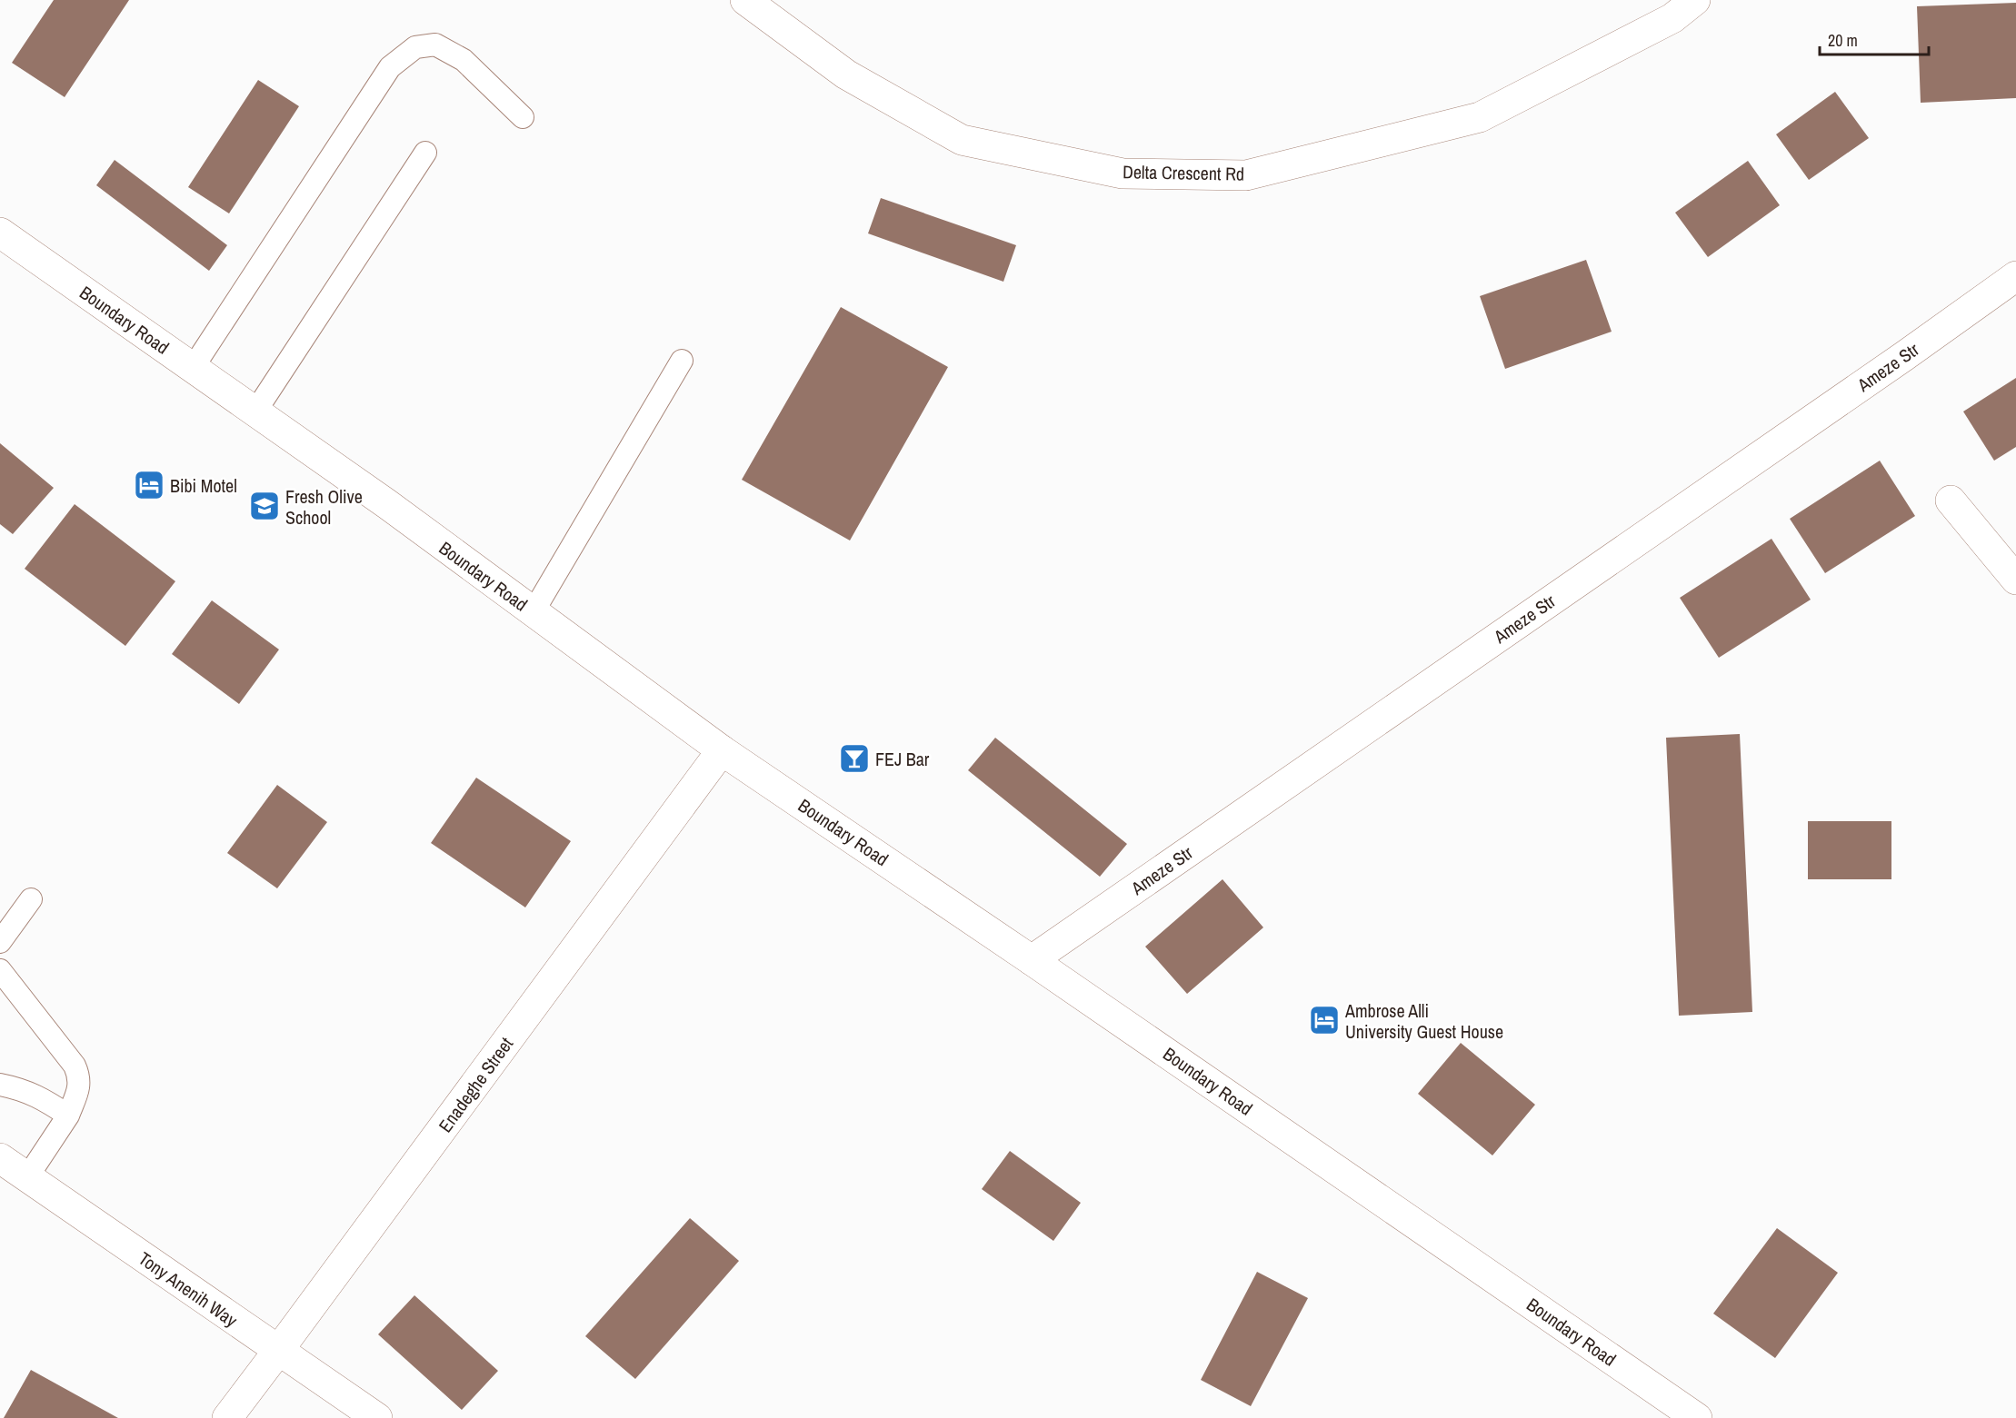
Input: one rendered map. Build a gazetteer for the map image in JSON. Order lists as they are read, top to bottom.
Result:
{
  "streets": {
    "street": [
      "Delta Crescent Rd",
      "Boundary Road",
      "Ameze Str",
      "Enadeghe Street",
      "Tony Anenih Way"
    ]
  },
  "crossings": [
    ["Boundary Road", "Ameze Str"],
    ["Boundary Road", "Enadeghe Street"],
    ["Enadeghe Street", "Tony Anenih Way"]
  ],
  "places": {
    "hotel": ["Bibi Motel", "Ambrose Alli University Guest House"],
    "school or university": ["Fresh Olive School"],
    "bar": ["FEJ Bar"]
  },
  "scale_bar": "20 m"
}
